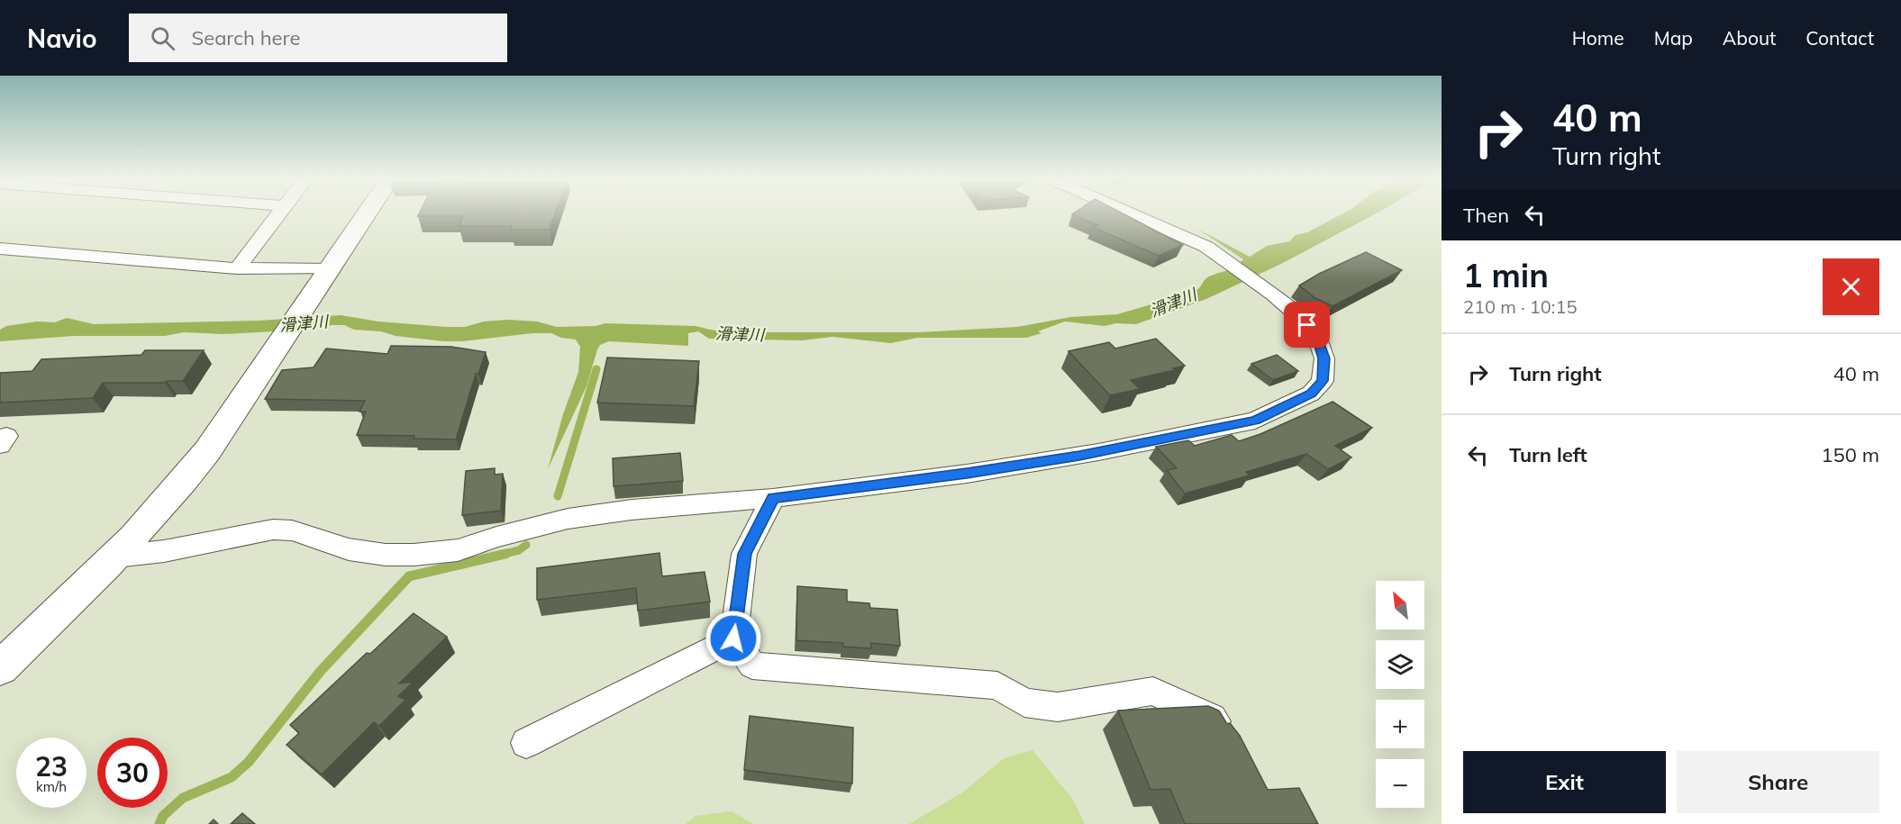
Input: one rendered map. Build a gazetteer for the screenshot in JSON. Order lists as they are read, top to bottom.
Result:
{
  "water": ["滑津川"],
  "north": "top left",
  "page": {
    "header": "Navio",
    "search": "Search here",
    "nav": [
      "Home",
      "Map",
      "About",
      "Contact"
    ],
    "turn": ["40 m", "Turn right"],
    "then": "Then",
    "heading": ["1 min", "210 m · 10:15"],
    "list": [
      {
        "name": "Turn right",
        "value": "40 m"
      },
      {
        "name": "Turn left",
        "value": "150 m"
      }
    ],
    "map_buttons": ["+", "−"],
    "speed": "23 km/h",
    "limit": "30",
    "buttons": ["Exit", "Share"]
  }
}
